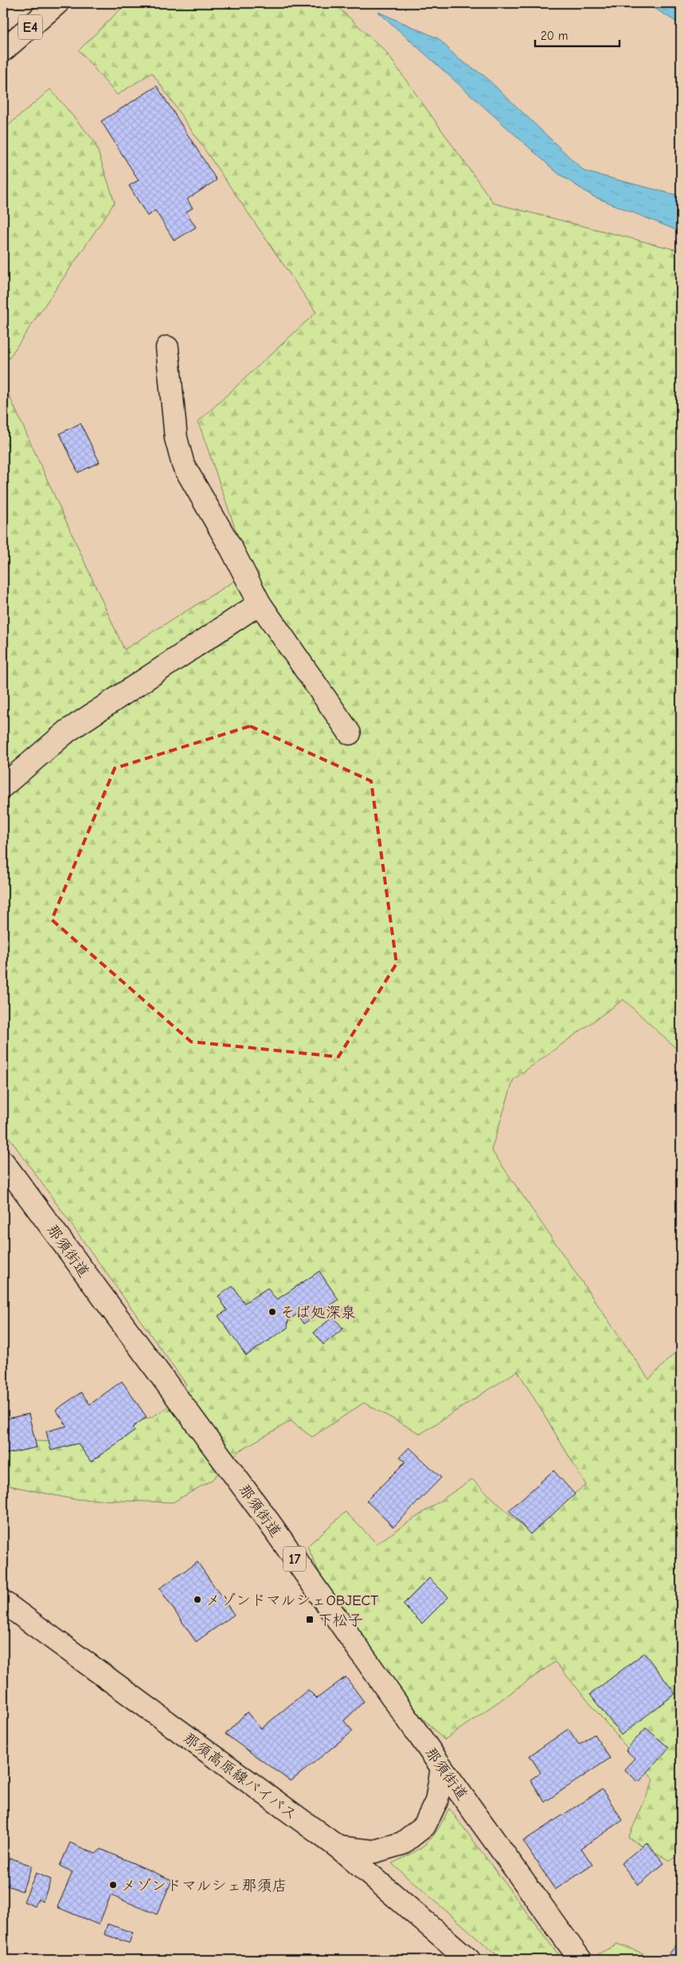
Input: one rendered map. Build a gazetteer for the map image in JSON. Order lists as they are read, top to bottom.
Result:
{
  "streets": {
    "main road": [
      "E4",
      "那須街道",
      "17",
      "那須高原線バイパス"
    ]
  },
  "places": {
    "other": ["そば処深泉", "メゾンドマルシェOBJECT", "メゾンドマルシェ那須店"],
    "transit": ["下松子"]
  },
  "scale_bar": "20 m"
}
